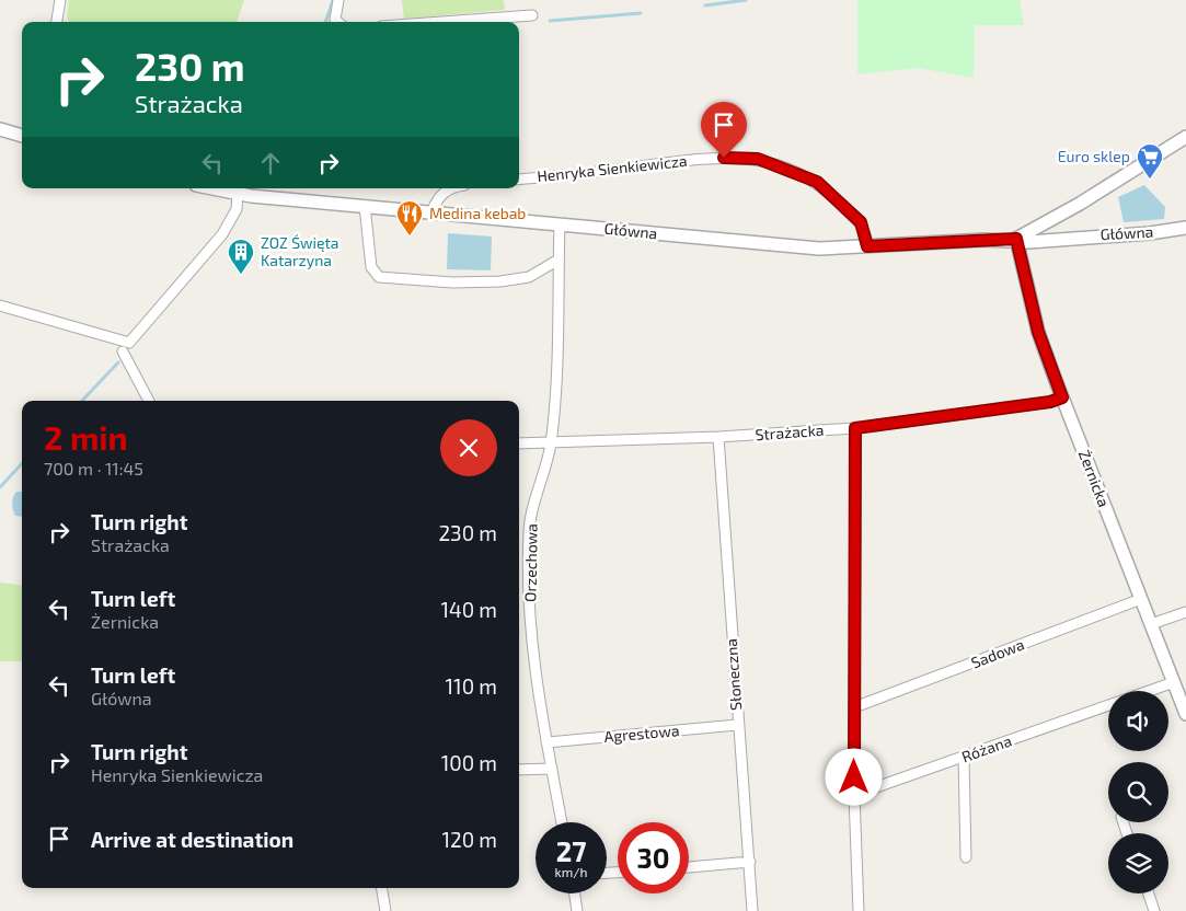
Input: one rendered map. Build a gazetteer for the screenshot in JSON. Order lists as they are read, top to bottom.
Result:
{
  "streets": {
    "street": [
      "Henryka Sienkiewicza",
      "Główna",
      "Strażacka",
      "Żernicka",
      "Orzechowa",
      "Sadowa",
      "Słoneczna",
      "Agrestowa",
      "Różana"
    ]
  },
  "crossings": [
    ["Henryka Sienkiewicza", "Główna"],
    ["Główna", "Żernicka"],
    ["Główna", "Orzechowa"],
    ["Strażacka", "Żernicka"],
    ["Strażacka", "Orzechowa"],
    ["Strażacka", "Słoneczna"],
    ["Żernicka", "Sadowa"],
    ["Żernicka", "Różana"],
    ["Orzechowa", "Agrestowa"],
    ["Słoneczna", "Agrestowa"]
  ],
  "places": {
    "supermarket": ["Euro sklep"],
    "restaurant": ["Medina kebab"],
    "building": ["ZOZ Święta Katarzyna"]
  },
  "page": {
    "turn": ["230 m", "Strażacka"],
    "heading": ["2 min", "700 m · 11:45"],
    "list": [
      {
        "name": "Turn right",
        "note": "Strażacka",
        "value": "230 m"
      },
      {
        "name": "Turn left",
        "note": "Żernicka",
        "value": "140 m"
      },
      {
        "name": "Turn left",
        "note": "Główna",
        "value": "110 m"
      },
      {
        "name": "Turn right",
        "note": "Henryka Sienkiewicza",
        "value": "100 m"
      },
      {
        "name": "Arrive at destination",
        "value": "120 m"
      }
    ],
    "speed": "27 km/h",
    "limit": "30"
  }
}
